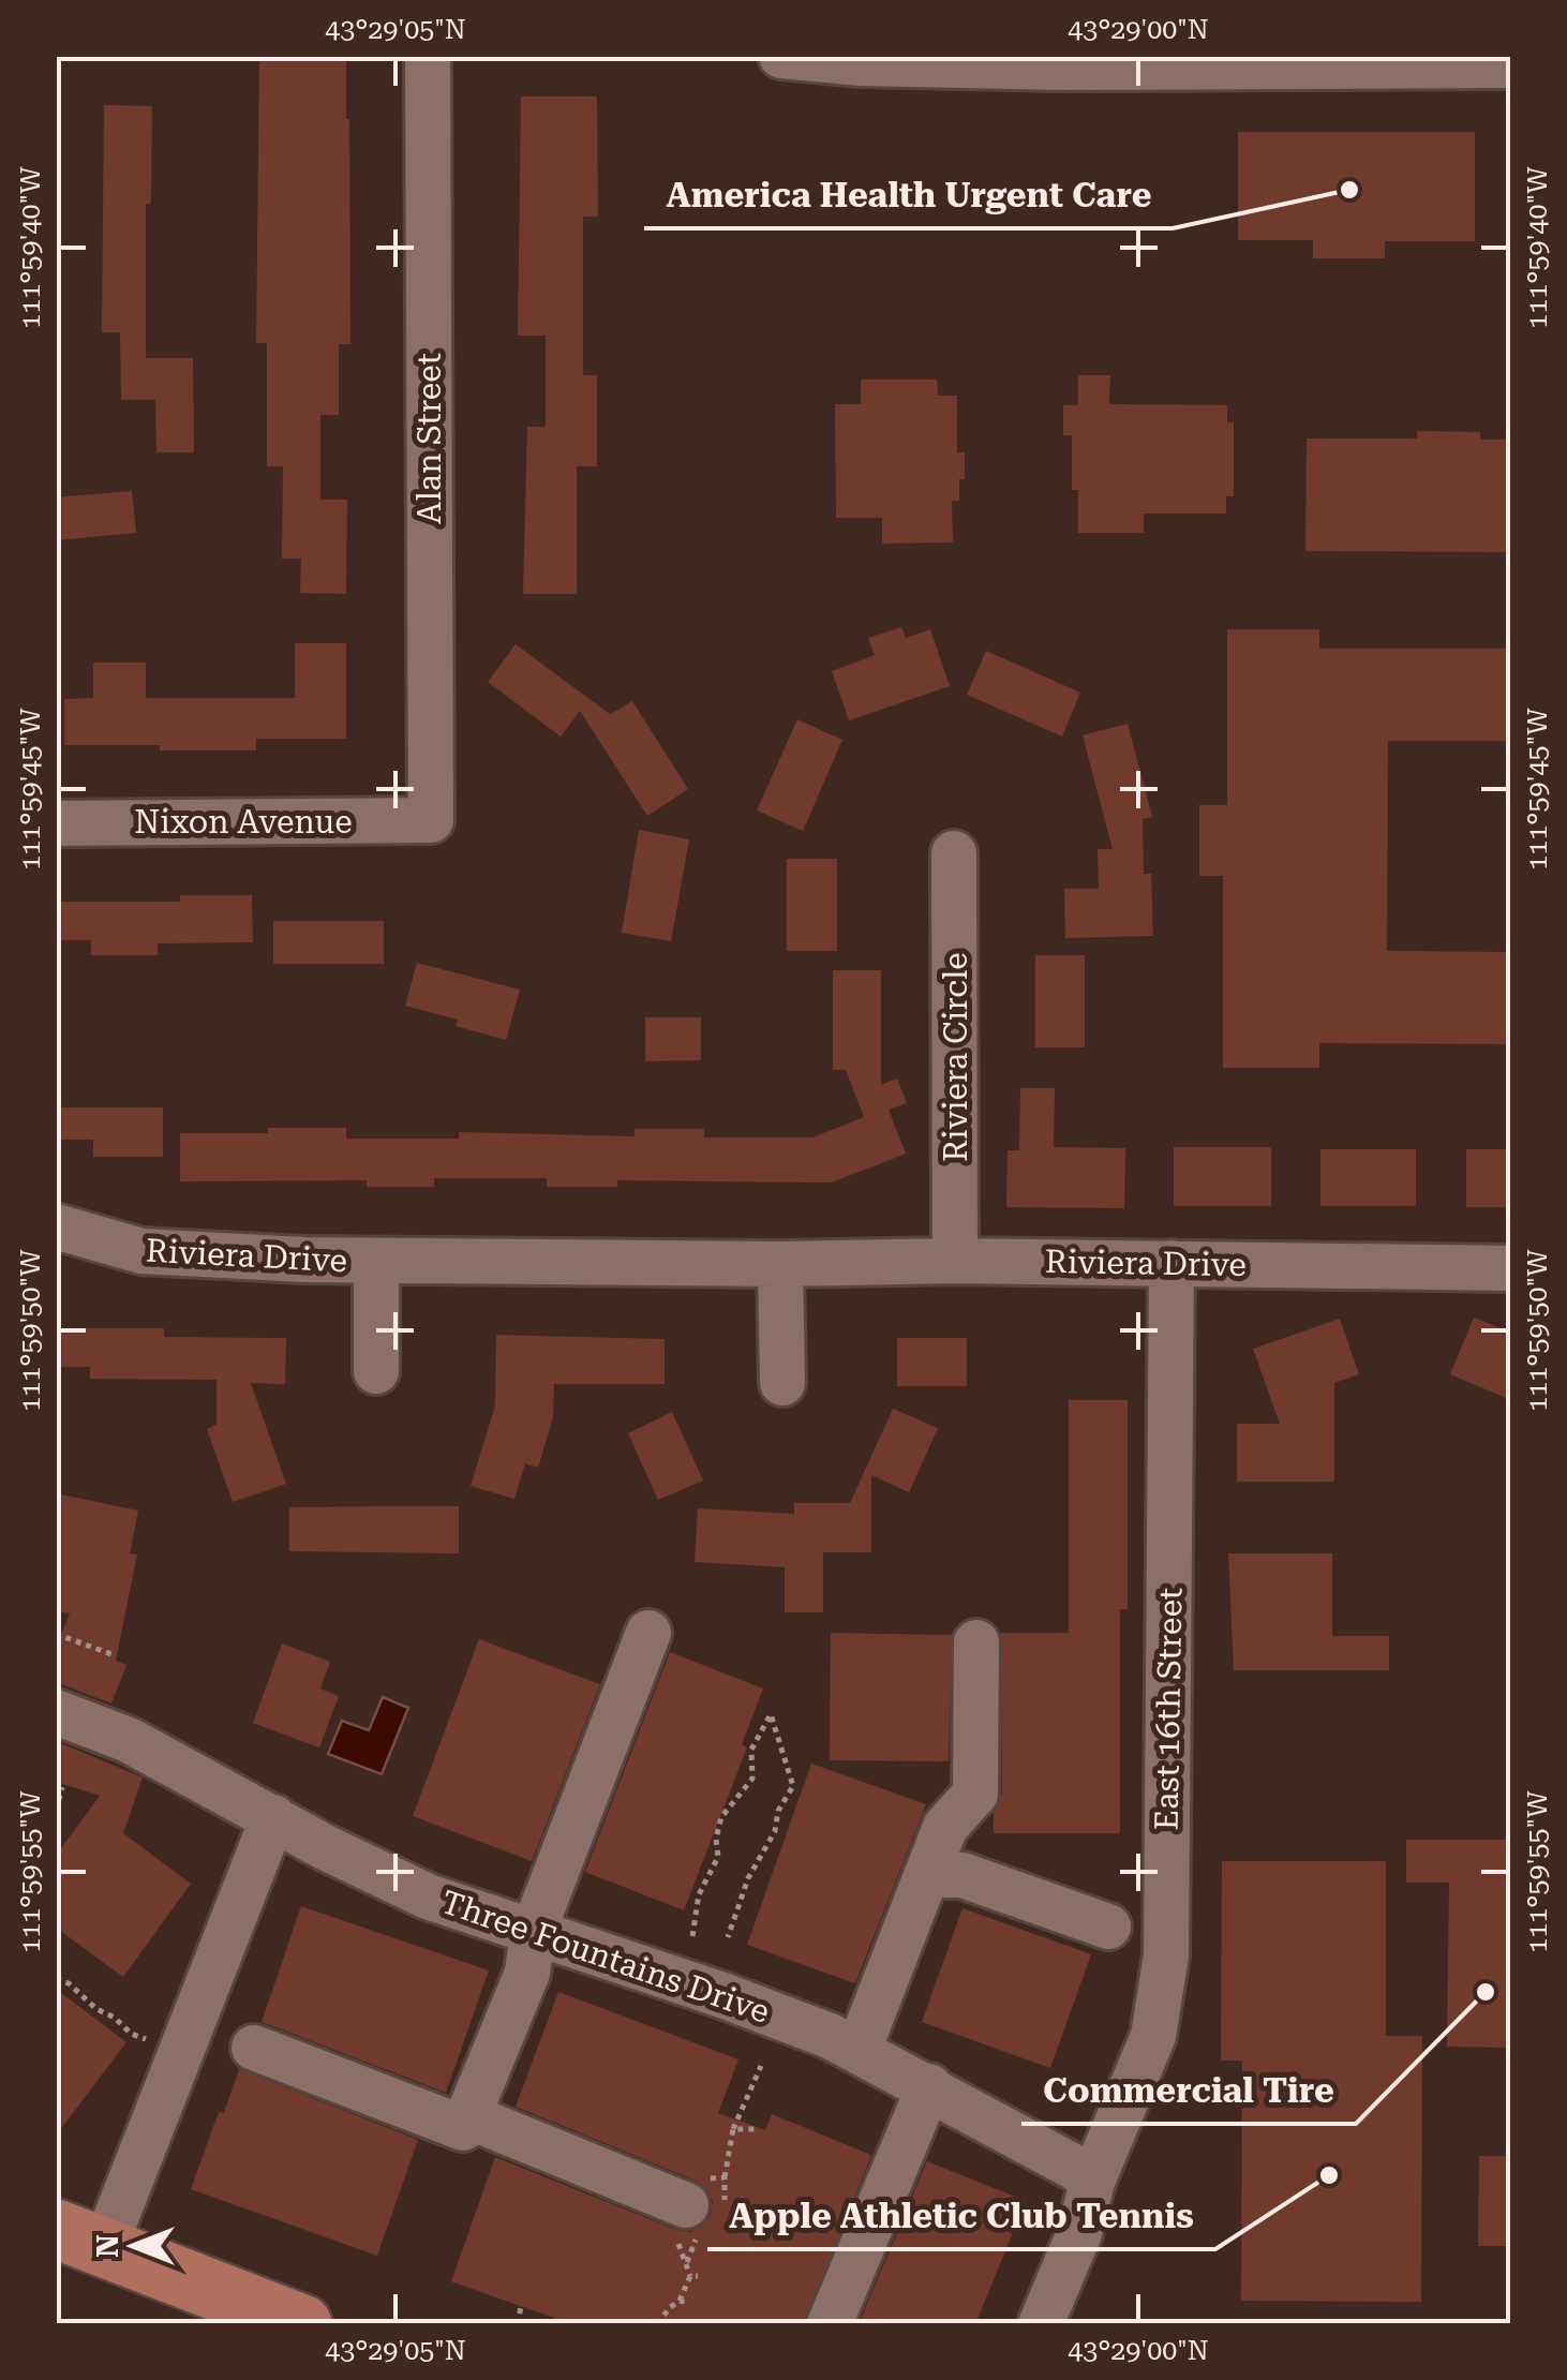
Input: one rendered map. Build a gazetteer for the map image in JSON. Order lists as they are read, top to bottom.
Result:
{
  "streets": {
    "street": [
      "Alan Street",
      "Nixon Avenue",
      "Riviera Circle",
      "Riviera Drive",
      "East 16th Street",
      "Three Fountains Drive"
    ]
  },
  "crossings": [
    ["Alan Street", "Nixon Avenue"],
    ["Riviera Circle", "Riviera Drive"],
    ["Riviera Drive", "East 16th Street"],
    ["East 16th Street", "Three Fountains Drive"]
  ],
  "places": ["America Health Urgent Care", "Commercial Tire", "Apple Athletic Club Tennis"],
  "north": "left",
  "coordinates": [
    "43°29'05\"N",
    "43°29'00\"N",
    "111°59'40\"W",
    "111°59'45\"W",
    "111°59'50\"W",
    "111°59'55\"W"
  ]
}
